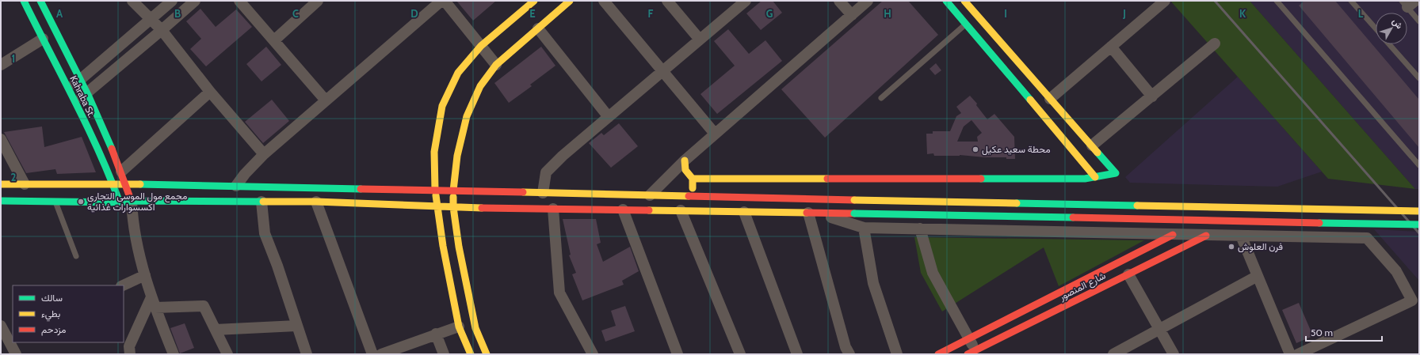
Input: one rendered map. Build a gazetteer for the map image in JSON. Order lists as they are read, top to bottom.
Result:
{
  "streets": {
    "main road": ["Kahraba St.", "شارع المنصور"]
  },
  "places": ["محطة سعيد عكيل", "مجمع مول الموسى التجاري اكسسوارات غذائية", "فرن العلوش"],
  "legend": ["سالك", "بطيء", "مزدحم"],
  "scale_bar": "50 m",
  "north": "top right",
  "grid": {
    "columns": [
      "A",
      "B",
      "C",
      "D",
      "E",
      "F",
      "G",
      "H",
      "I",
      "J",
      "K",
      "L"
    ],
    "rows": ["1", "2"]
  }
}
